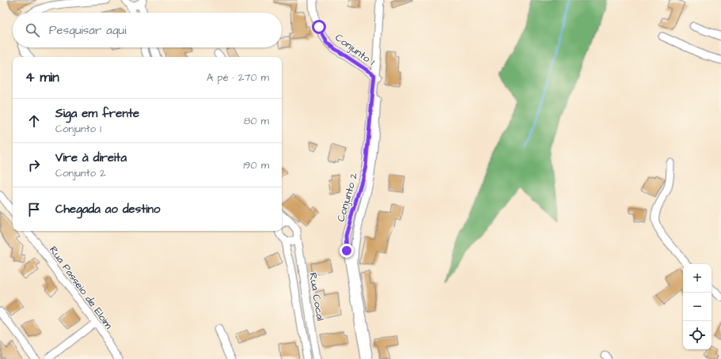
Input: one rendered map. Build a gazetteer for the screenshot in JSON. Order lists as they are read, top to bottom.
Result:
{
  "streets": {
    "street": [
      "Conjunto 1",
      "Conjunto 2",
      "Rua Passeio de Eloim",
      "Rua Cocal"
    ]
  },
  "crossings": [
    ["Conjunto 1", "Conjunto 2"]
  ],
  "page": {
    "search": "Pesquisar aqui",
    "heading": ["4 min", "A pé · 270 m"],
    "list": [
      ["Siga em frente", "Conjunto 1", "80 m"],
      ["Vire à direita", "Conjunto 2", "190 m"],
      "Chegada ao destino"
    ],
    "map_buttons": ["+", "−"]
  }
}
